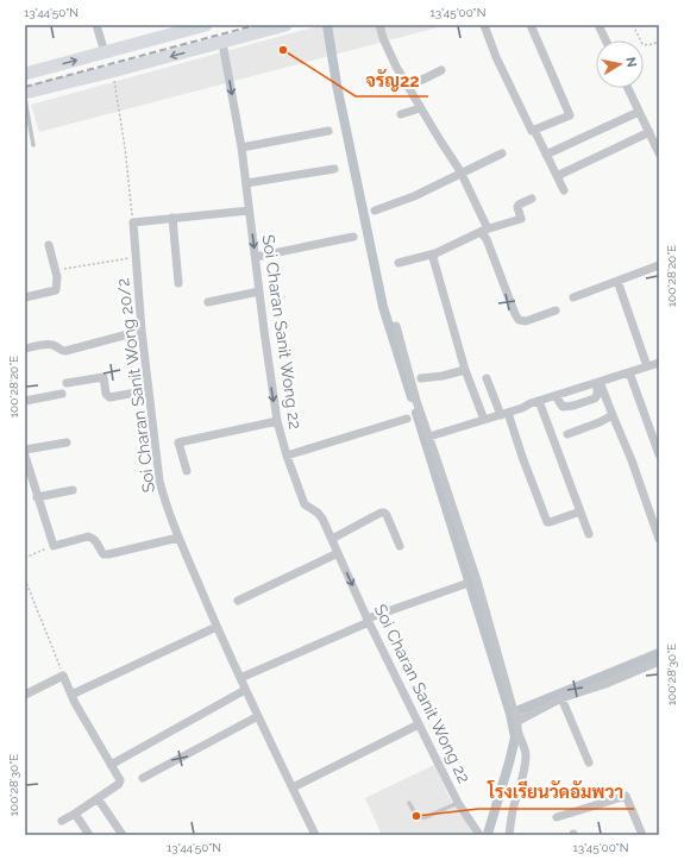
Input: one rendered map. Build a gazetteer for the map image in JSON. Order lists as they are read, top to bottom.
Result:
{
  "streets": {
    "street": ["Soi Charan Sanit Wong 22", "Soi Charan Sanit Wong 20/2"]
  },
  "one_way": ["Soi Charan Sanit Wong 22"],
  "places": ["จรัญ22", "โรงเรียนวัดอัมพวา"],
  "north": "right",
  "coordinates": [
    "13°44'50\"N",
    "13°45'00\"N",
    "100°28'20\"E",
    "100°28'30\"E"
  ]
}
